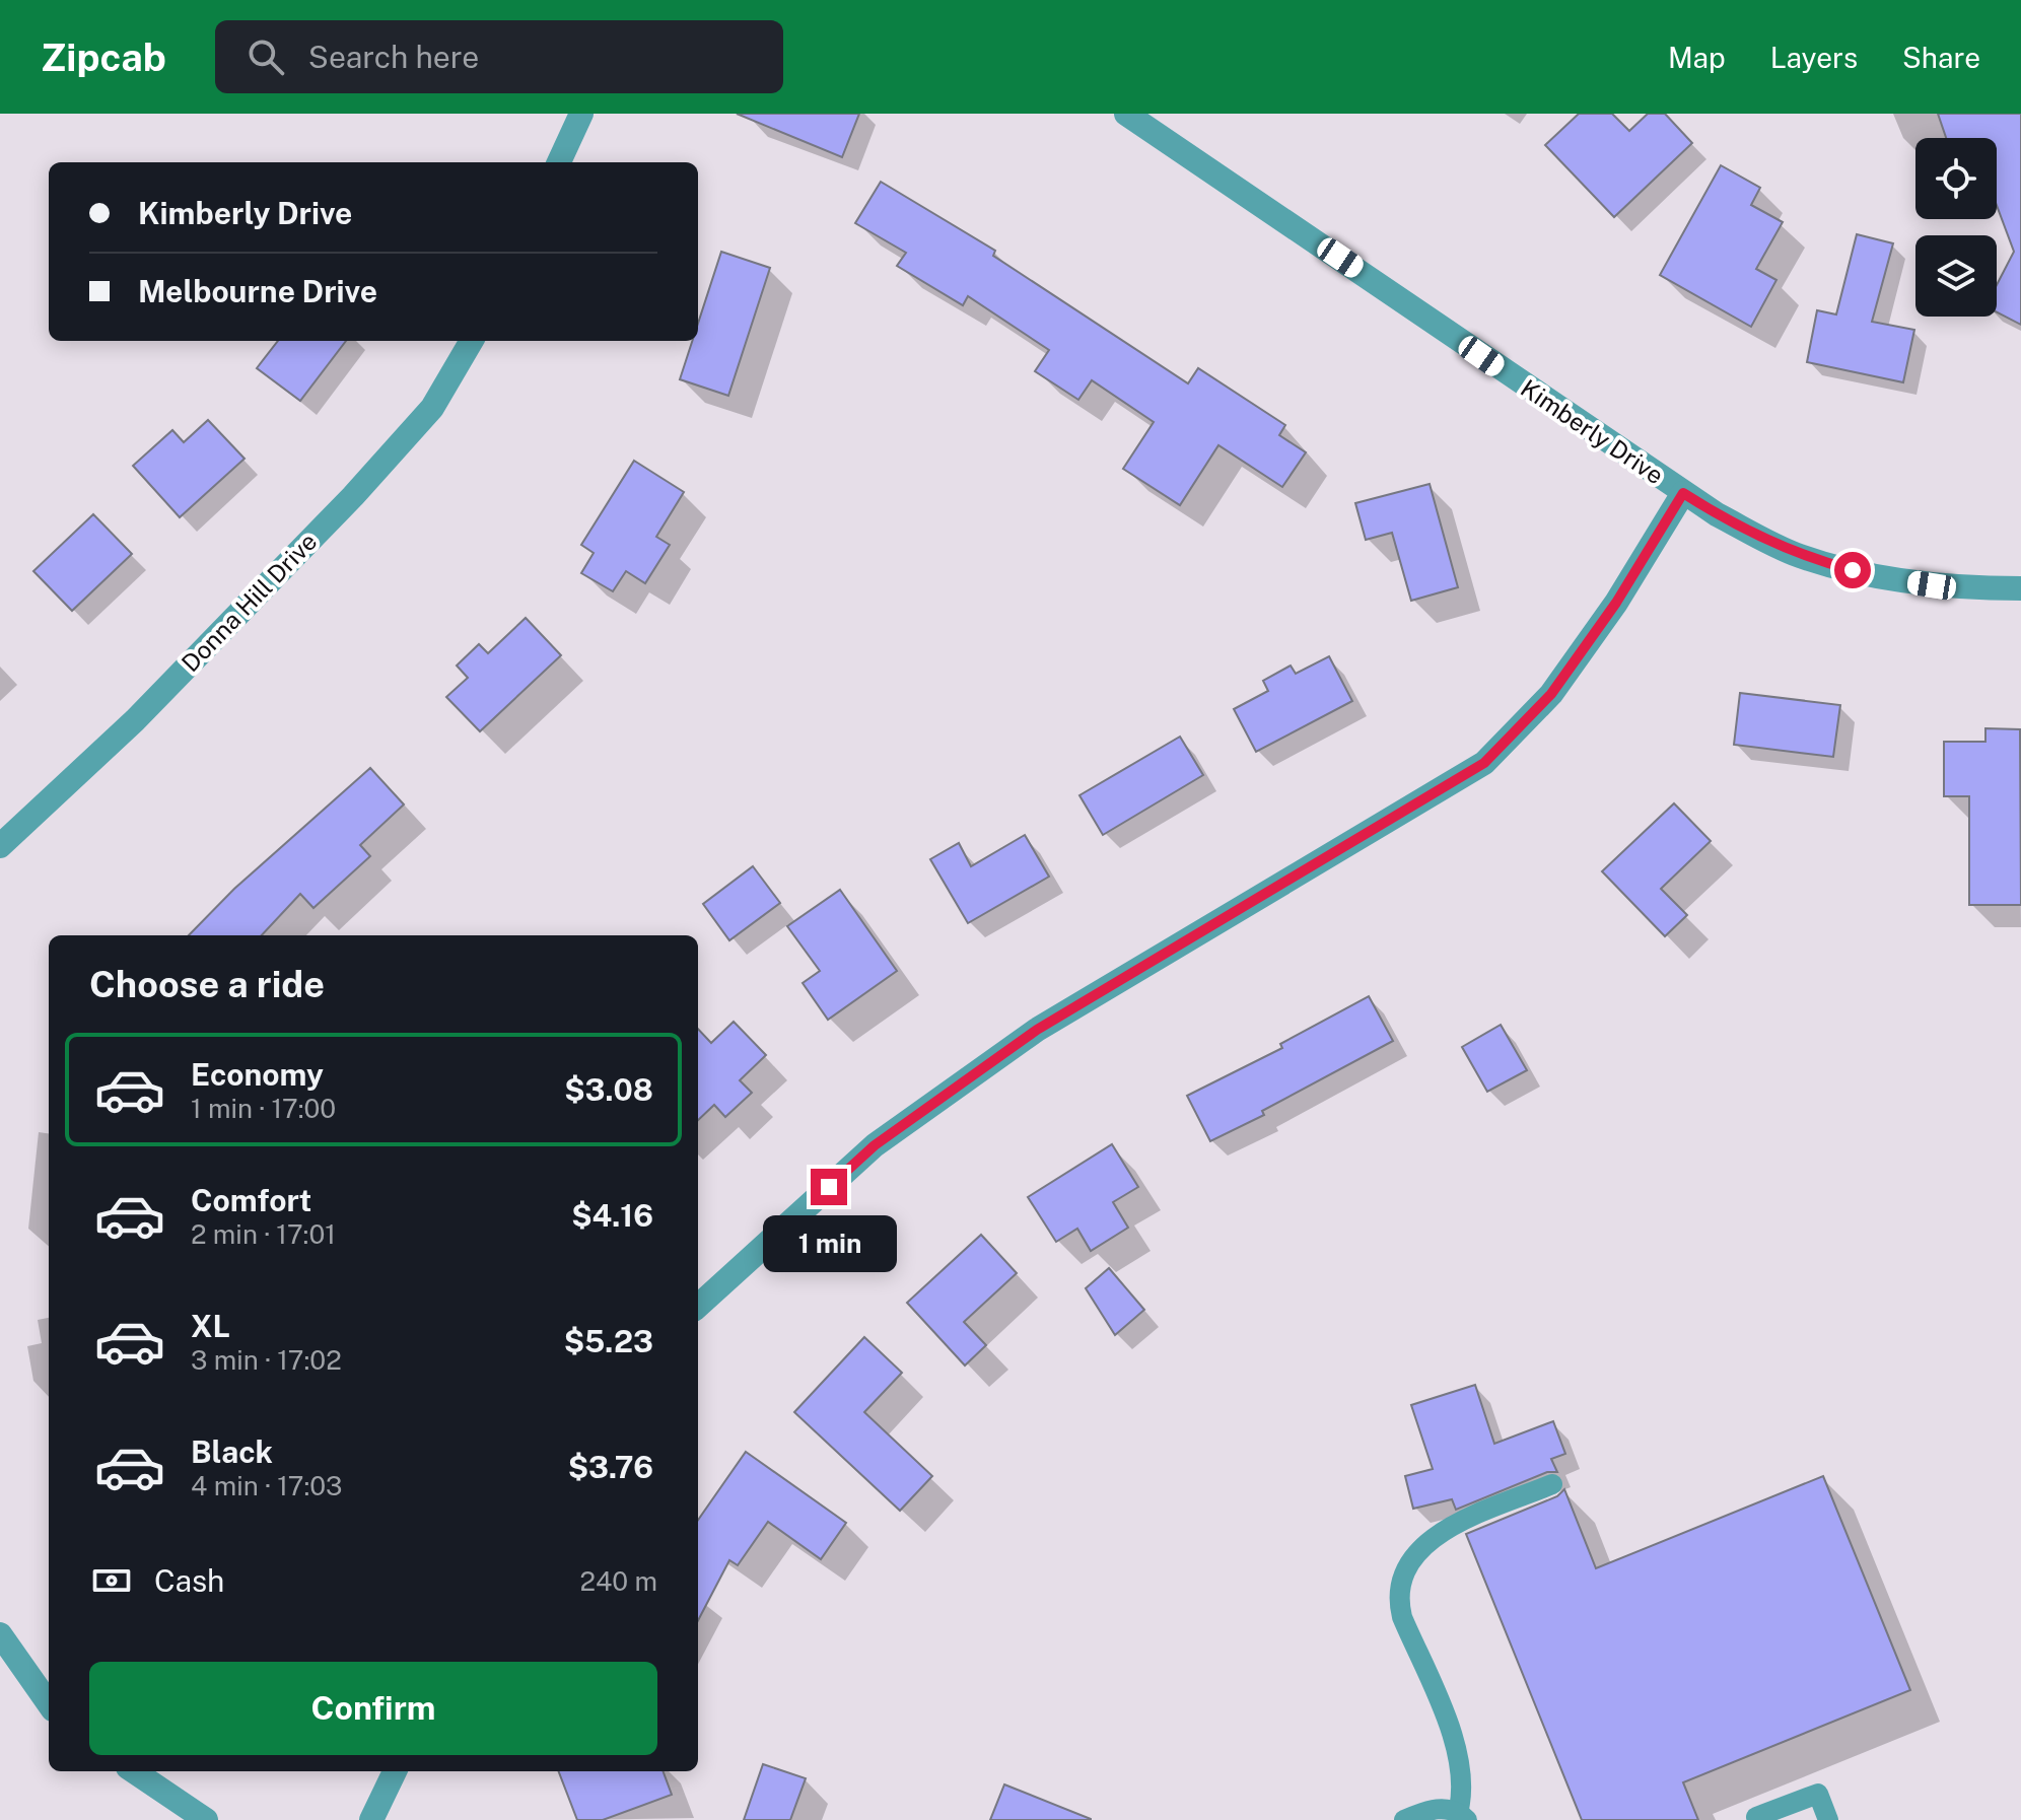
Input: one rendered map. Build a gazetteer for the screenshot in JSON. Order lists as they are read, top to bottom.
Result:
{
  "streets": {
    "street": ["Kimberly Drive", "Donna Hill Drive"]
  },
  "page": {
    "header": "Zipcab",
    "search": "Search here",
    "nav": ["Map", "Layers", "Share"],
    "banner": ["Kimberly Drive", "Melbourne Drive"],
    "heading": "Choose a ride",
    "list": [
      {
        "name": "Economy",
        "note": "1 min · 17:00",
        "value": "$3.08"
      },
      {
        "name": "Comfort",
        "note": "2 min · 17:01",
        "value": "$4.16"
      },
      {
        "name": "XL",
        "note": "3 min · 17:02",
        "value": "$5.23"
      },
      {
        "name": "Black",
        "note": "4 min · 17:03",
        "value": "$3.76"
      }
    ],
    "bubble": "1 min",
    "pay": ["Cash", "240 m"],
    "buttons": "Confirm"
  }
}
